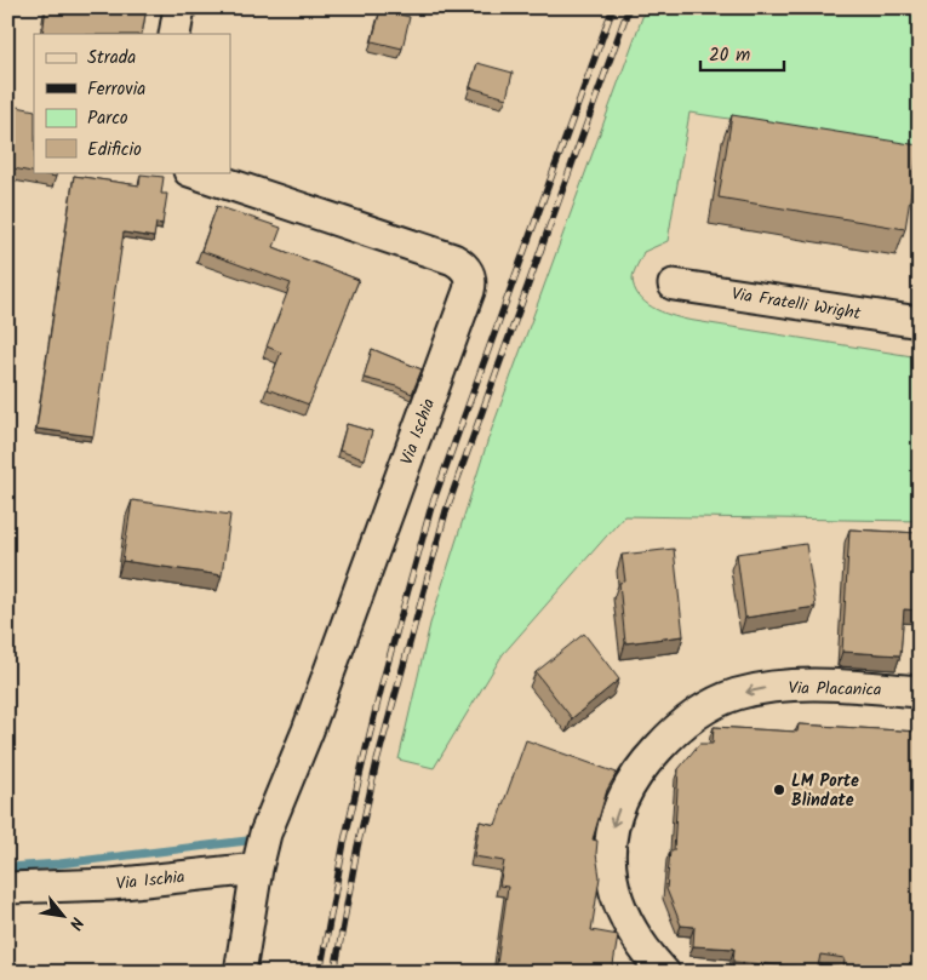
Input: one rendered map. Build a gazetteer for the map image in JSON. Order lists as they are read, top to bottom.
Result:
{
  "streets": {
    "street": ["Via Fratelli Wright", "Via Ischia", "Via Placanica"]
  },
  "places": ["LM Porte Blindate"],
  "legend": [
    "Strada",
    "Ferrovia",
    "Parco",
    "Edificio"
  ],
  "scale_bar": "20 m",
  "north": "bottom right"
}
